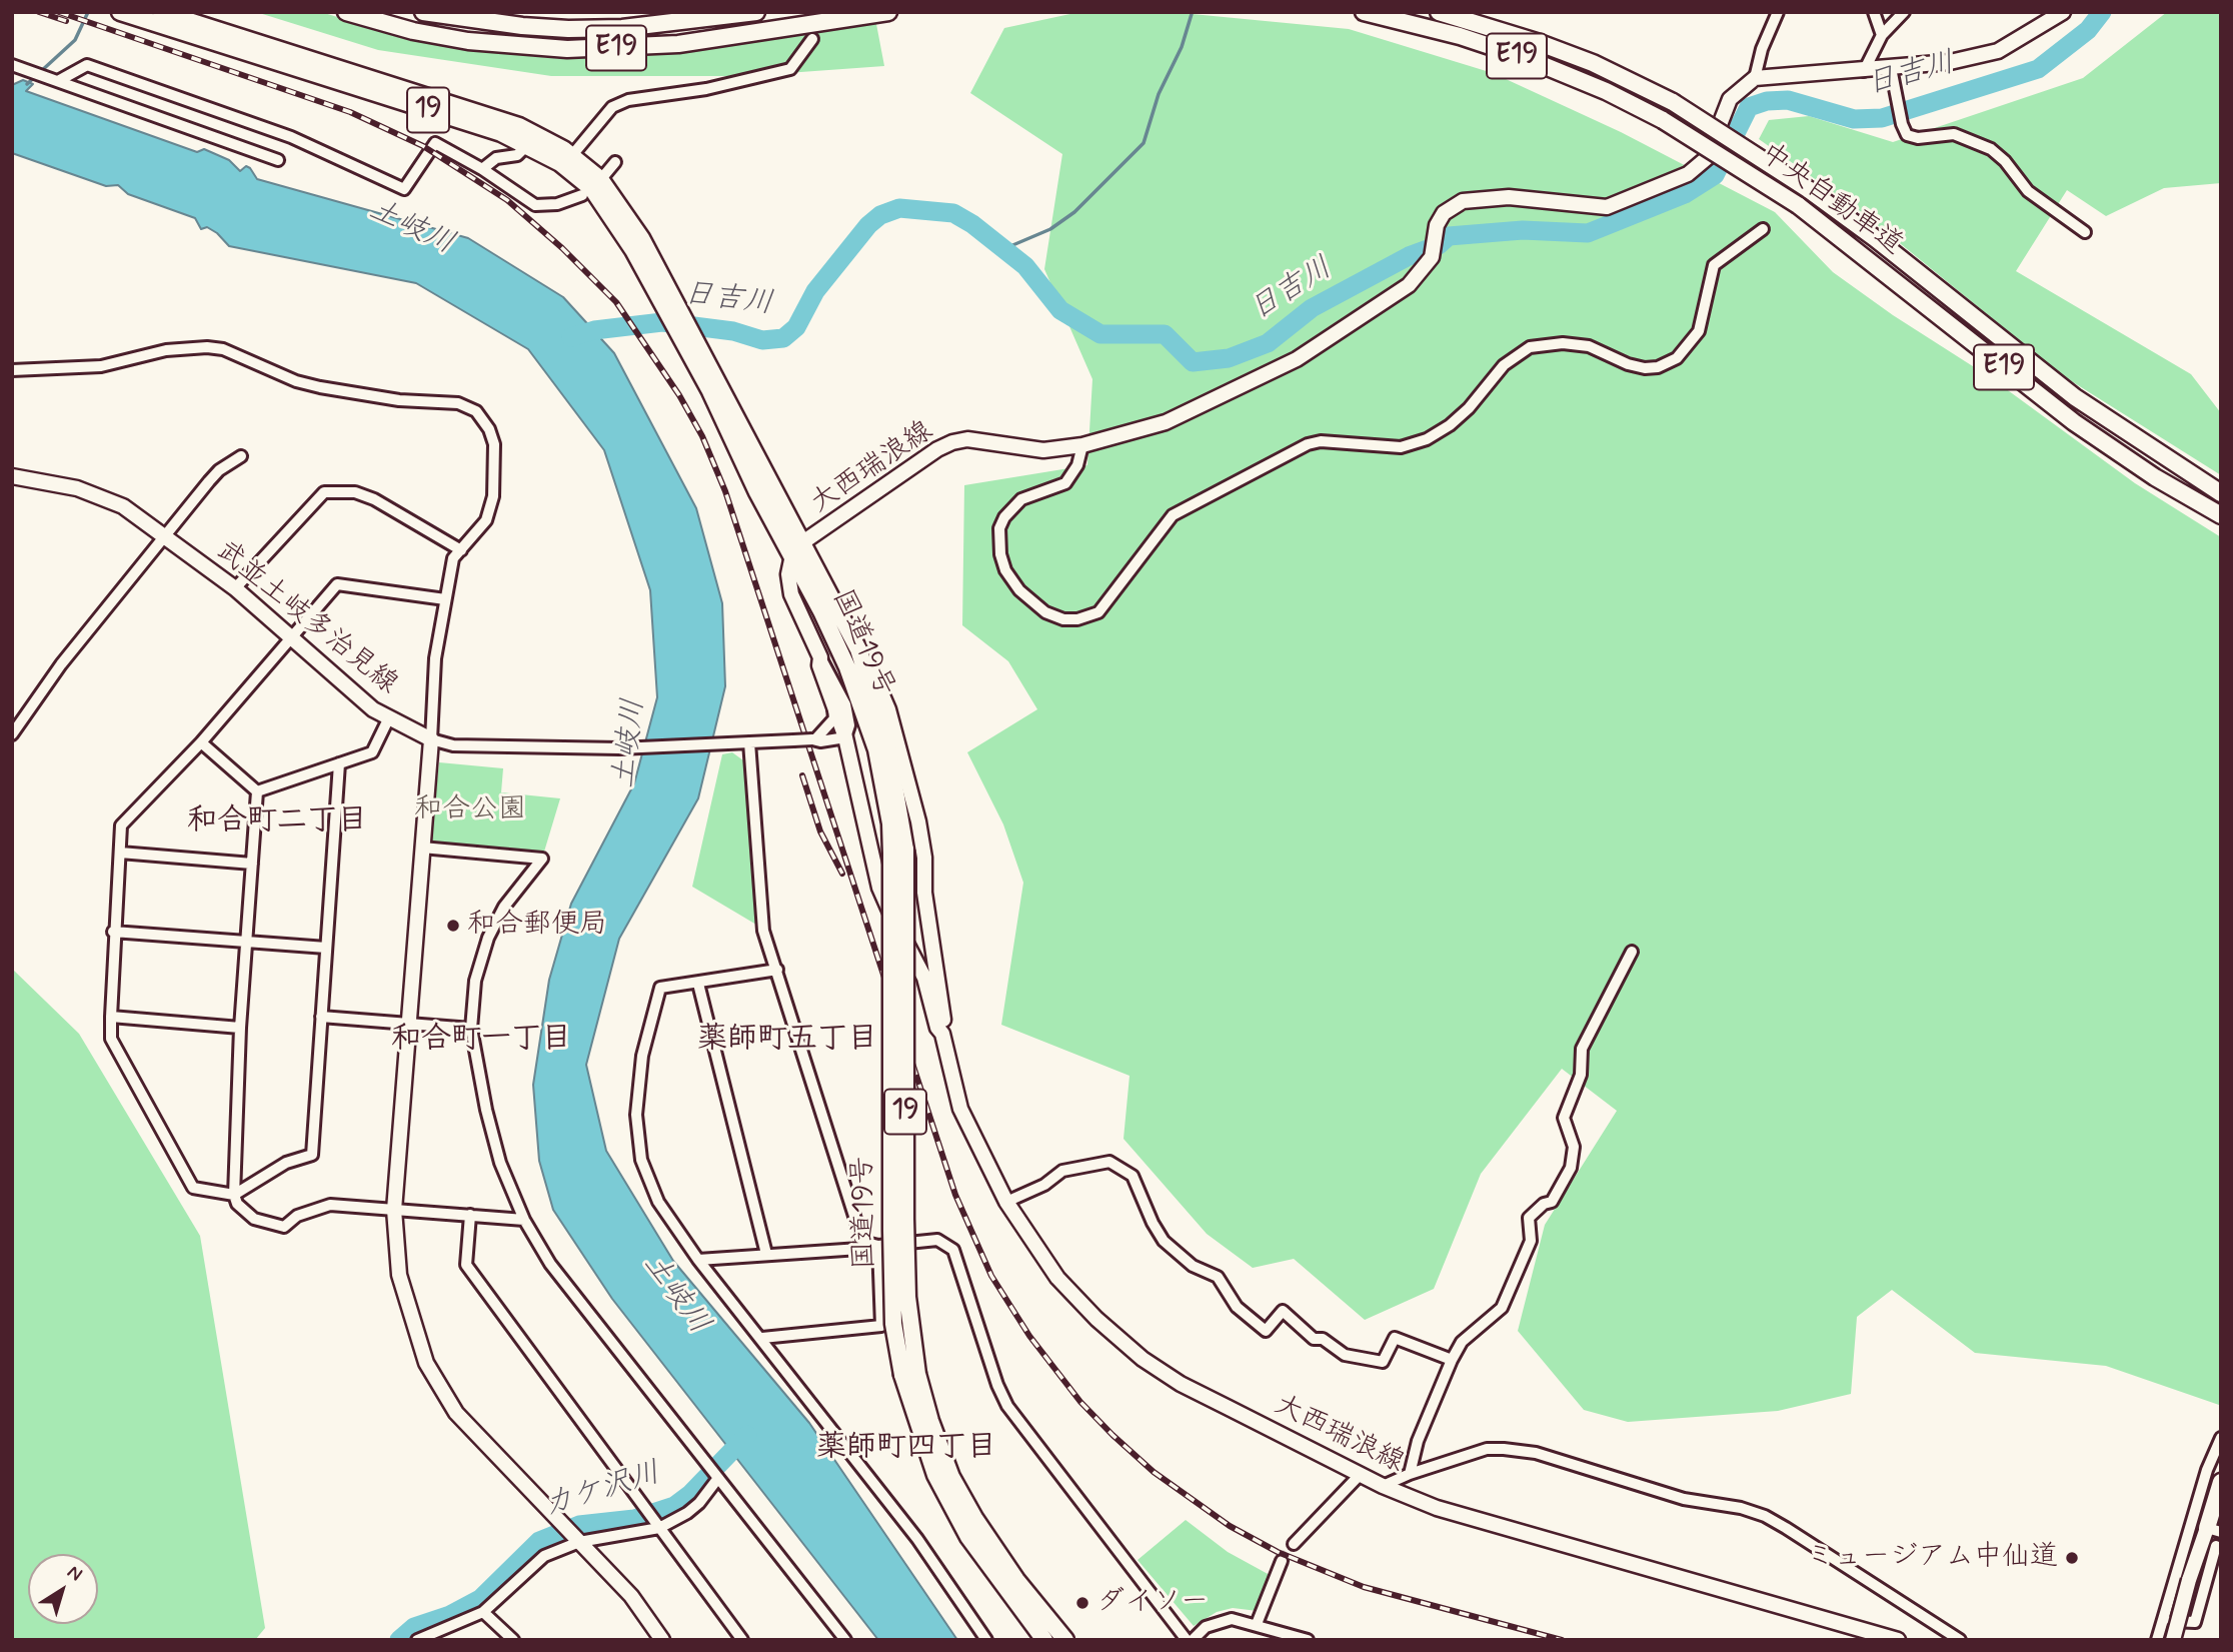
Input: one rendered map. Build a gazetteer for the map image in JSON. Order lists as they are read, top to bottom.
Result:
{
  "streets": {
    "highway": [
      "E19",
      "19",
      "中央自動車道",
      "国道19号"
    ],
    "main road": ["大西瑞浪線", "武並土岐多治見線"]
  },
  "crossings": [
    ["大西瑞浪線", "国道19号"]
  ],
  "districts": [
    "和合町二丁目",
    "和合町一丁目",
    "薬師町五丁目",
    "薬師町四丁目"
  ],
  "water": ["日吉川", "土岐川", "カケ沢川"],
  "parks": ["和合公園"],
  "places": ["和合郵便局", "ミュージアム中仙道", "ダイソー"],
  "north": "top right"
}
